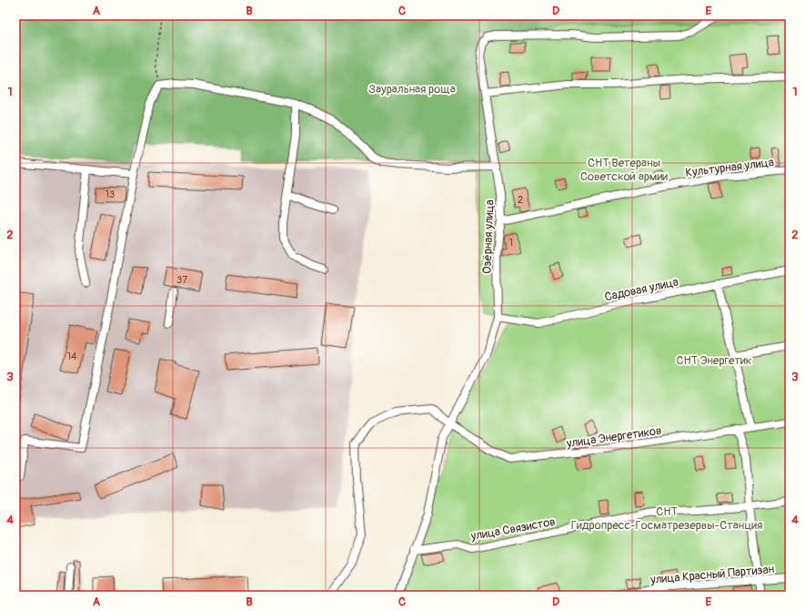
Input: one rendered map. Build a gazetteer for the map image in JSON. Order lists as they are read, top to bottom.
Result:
{
  "streets": {
    "street": [
      "Культурная улица",
      "Озёрная улица",
      "Садовая улица",
      "улица Энергетиков",
      "улица Связистов",
      "улица Красный Партизан"
    ]
  },
  "crossings": [
    ["Культурная улица", "Озёрная улица"],
    ["Озёрная улица", "Садовая улица"],
    ["Озёрная улица", "улица Энергетиков"],
    ["Озёрная улица", "улица Связистов"]
  ],
  "parks": [
    "Зауральная роща",
    "СНТ Ветераны Советской армии",
    "СНТ Энергетик",
    "СНТ Гидропресс-Госматрезервы-Станция"
  ],
  "house_numbers": [
    "13",
    "2",
    "1",
    "37",
    "14"
  ],
  "grid": {
    "columns": [
      "A",
      "B",
      "C",
      "D",
      "E"
    ],
    "rows": [
      "1",
      "2",
      "3",
      "4"
    ]
  }
}
